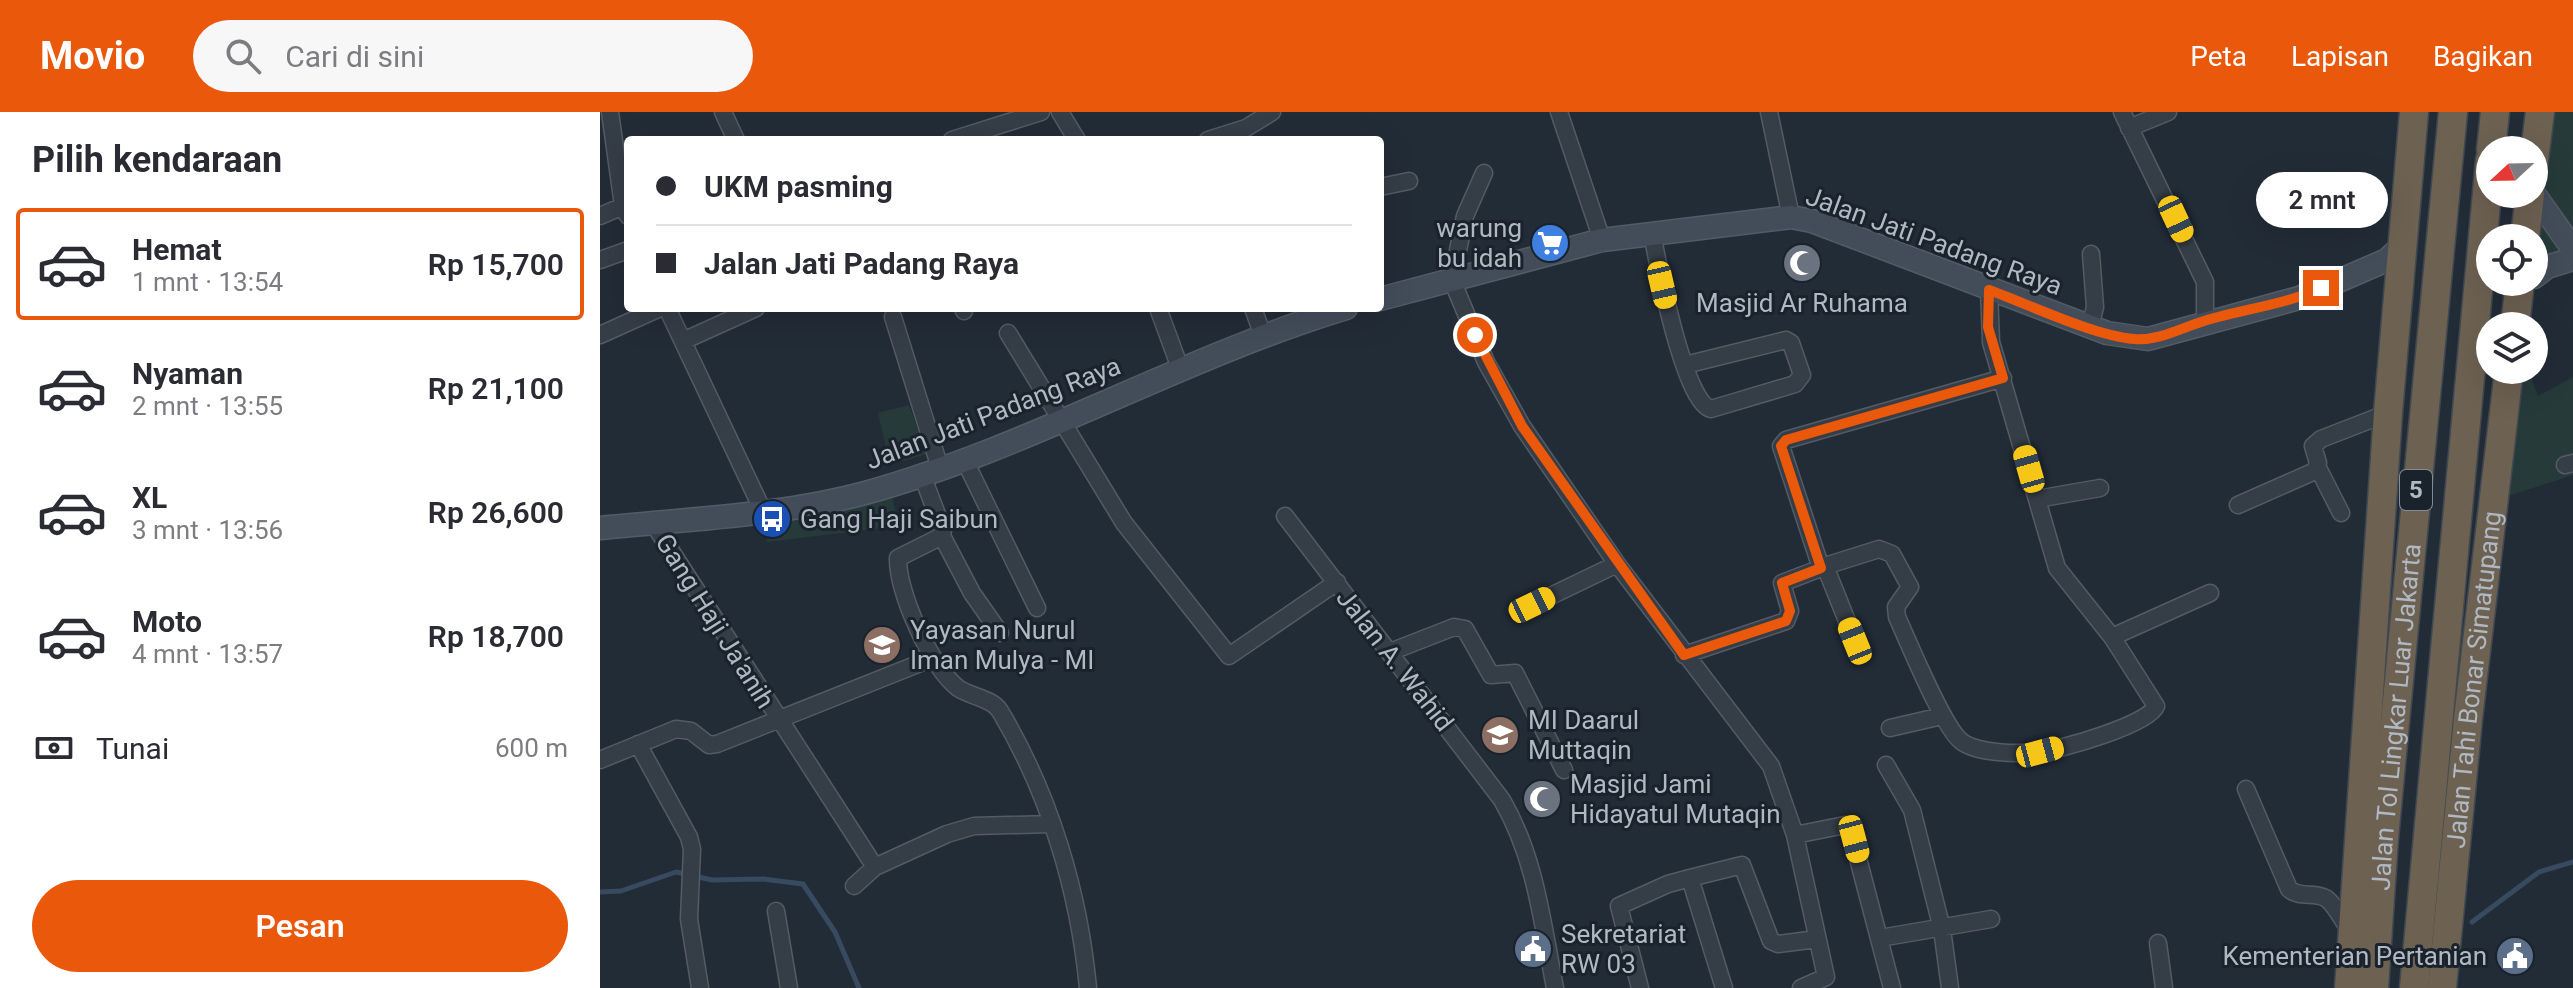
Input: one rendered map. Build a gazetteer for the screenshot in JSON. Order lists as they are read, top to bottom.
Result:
{
  "streets": {
    "highway": ["5", "Jalan Tahi Bonar Simatupang", "Jalan Tol Lingkar Luar Jakarta"],
    "street": ["Jalan Jati Padang Raya", "Gang Haji Ja'anih", "Jalan A. Wahid"]
  },
  "crossings": [
    ["Jalan Jati Padang Raya", "Gang Haji Ja'anih"],
    ["Jalan Jati Padang Raya", "Jalan A. Wahid"]
  ],
  "places": {
    "supermarket": ["warung bu idah"],
    "mosque": ["Masjid Ar Ruhama", "Masjid Jami Hidayatul Mutaqin"],
    "bus stop": ["Gang Haji Saibun"],
    "school or university": ["Yayasan Nurul Iman Mulya - MI", "MI Daarul Muttaqin"],
    "public building": ["Sekretariat RW 03", "Kementerian Pertanian"]
  },
  "north": "left",
  "page": {
    "header": "Movio",
    "search": "Cari di sini",
    "nav": ["Peta", "Lapisan", "Bagikan"],
    "heading": "Pilih kendaraan",
    "banner": ["UKM pasming", "Jalan Jati Padang Raya"],
    "bubble": "2 mnt",
    "list": [
      {
        "name": "Hemat",
        "note": "1 mnt · 13:54",
        "value": "Rp 15,700"
      },
      {
        "name": "Nyaman",
        "note": "2 mnt · 13:55",
        "value": "Rp 21,100"
      },
      {
        "name": "XL",
        "note": "3 mnt · 13:56",
        "value": "Rp 26,600"
      },
      {
        "name": "Moto",
        "note": "4 mnt · 13:57",
        "value": "Rp 18,700"
      }
    ],
    "pay": ["Tunai", "600 m"],
    "buttons": "Pesan"
  }
}
